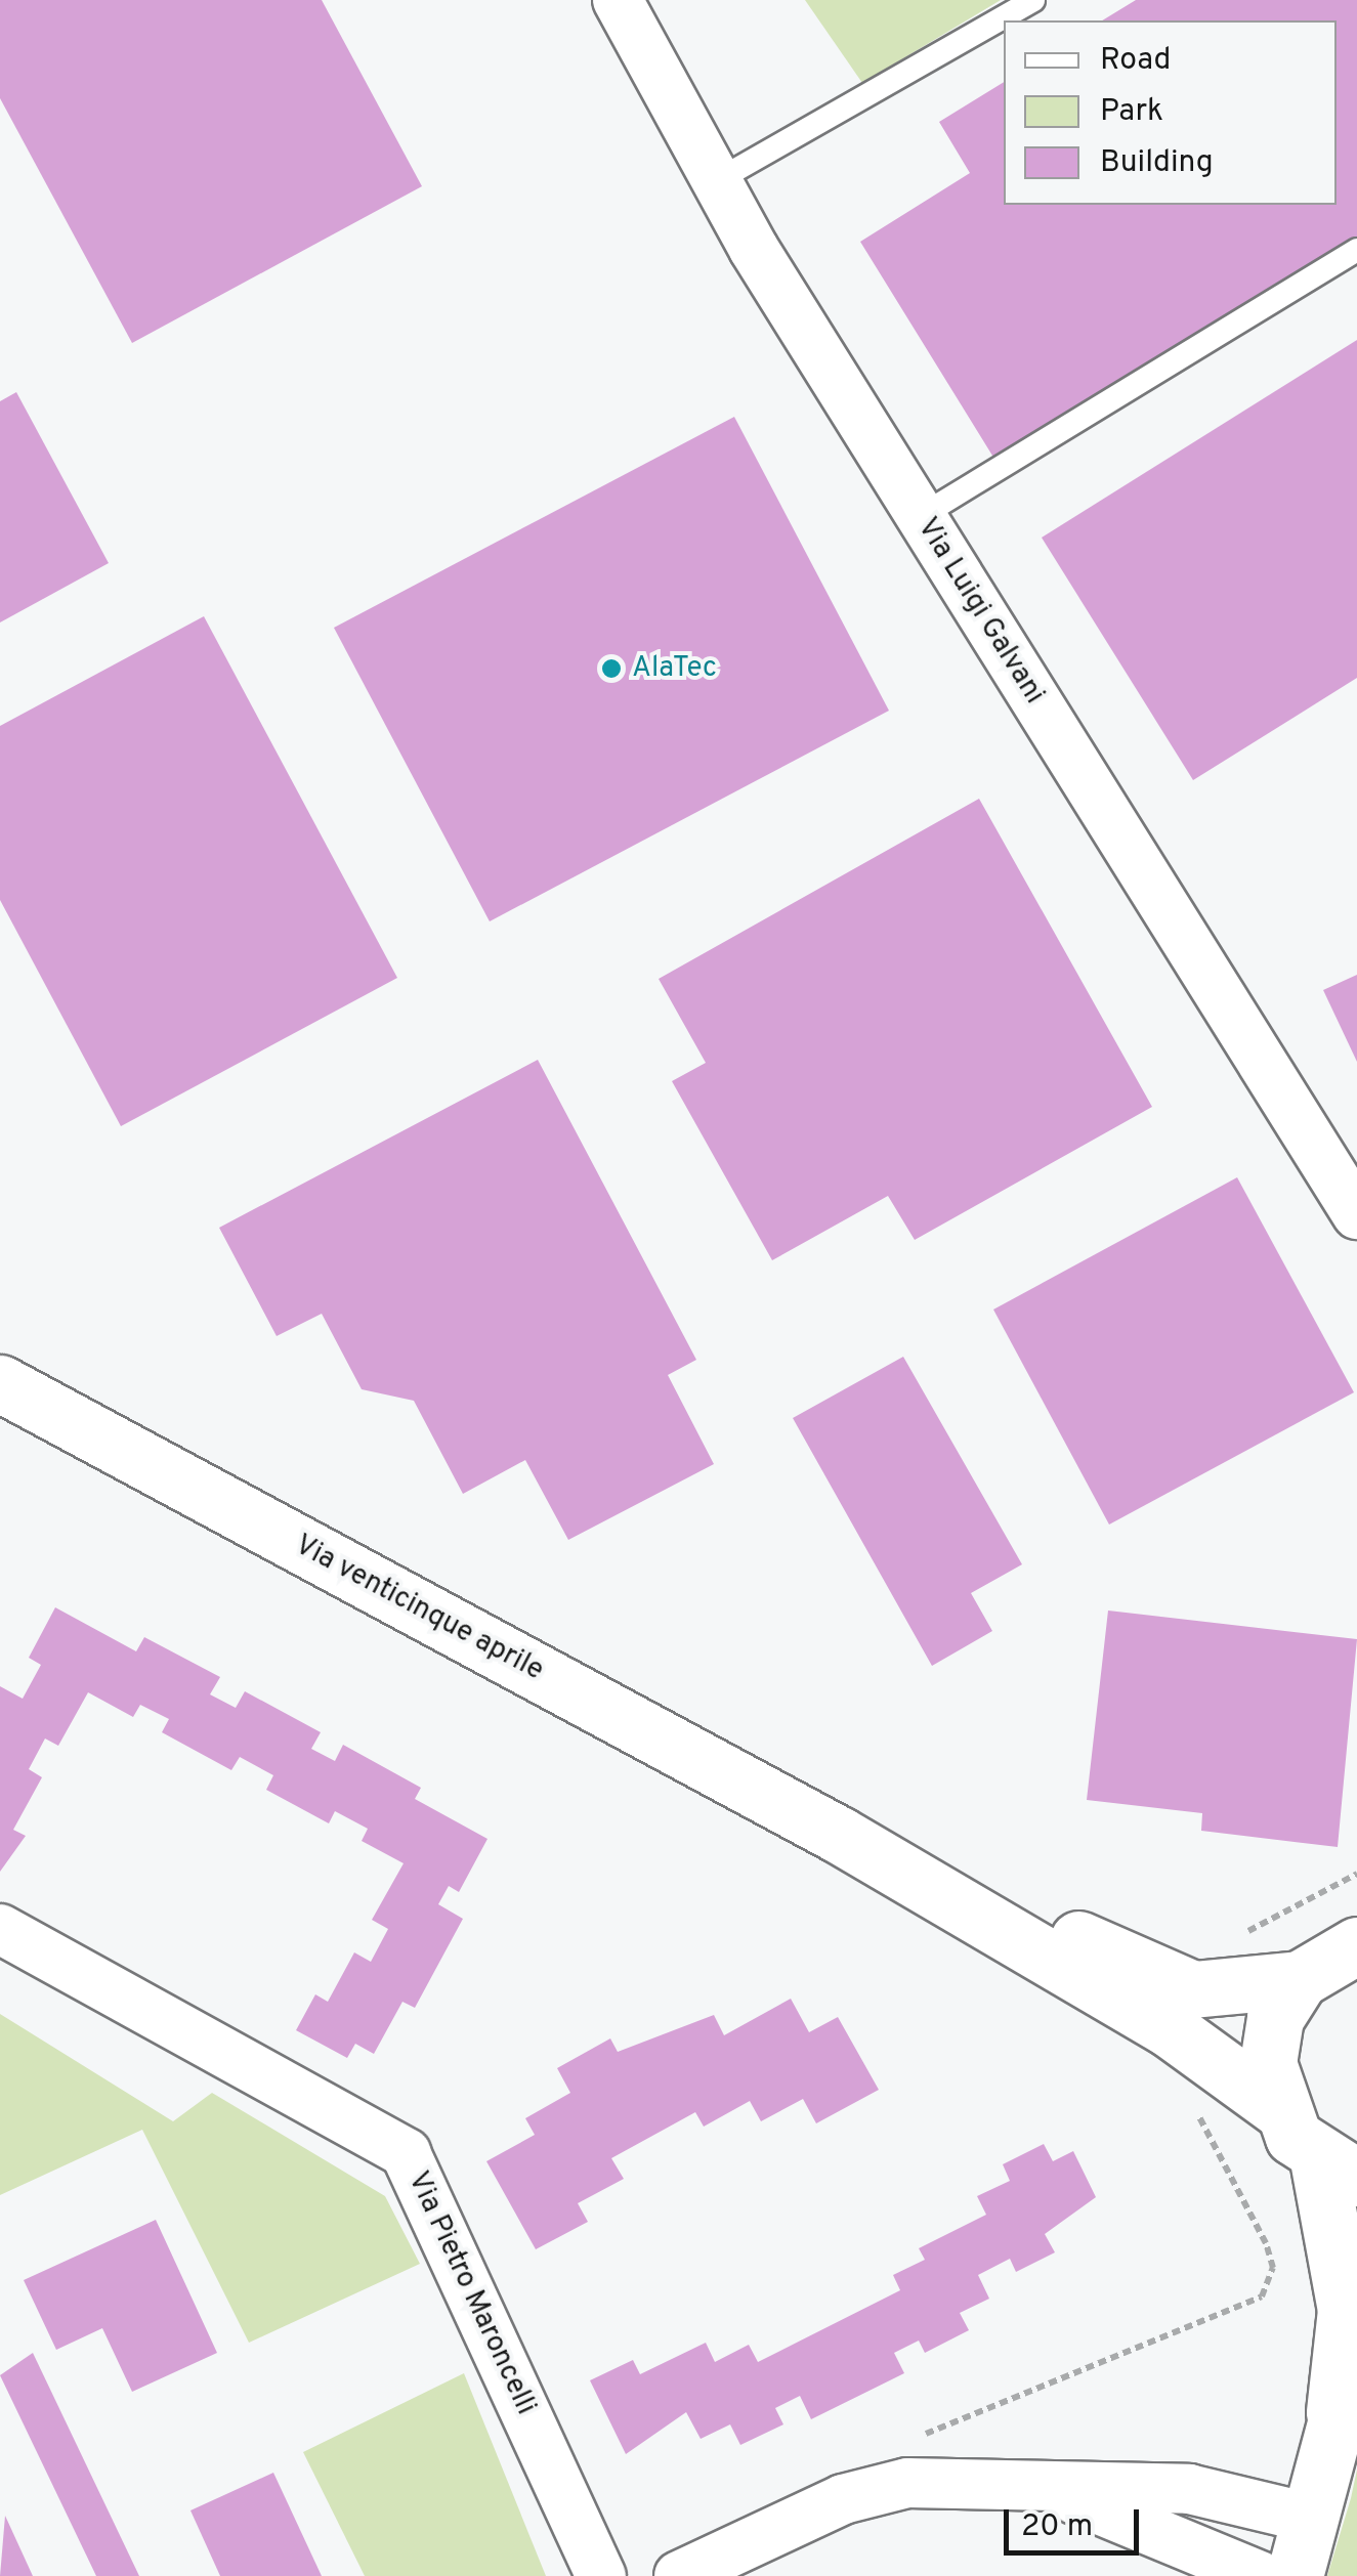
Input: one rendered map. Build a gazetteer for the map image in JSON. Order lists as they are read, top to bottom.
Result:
{
  "streets": {
    "street": ["Via Luigi Galvani", "Via venticinque aprile", "Via Pietro Maroncelli"]
  },
  "places": ["AlaTec"],
  "legend": ["Road", "Park", "Building"],
  "scale_bar": "20 m"
}
